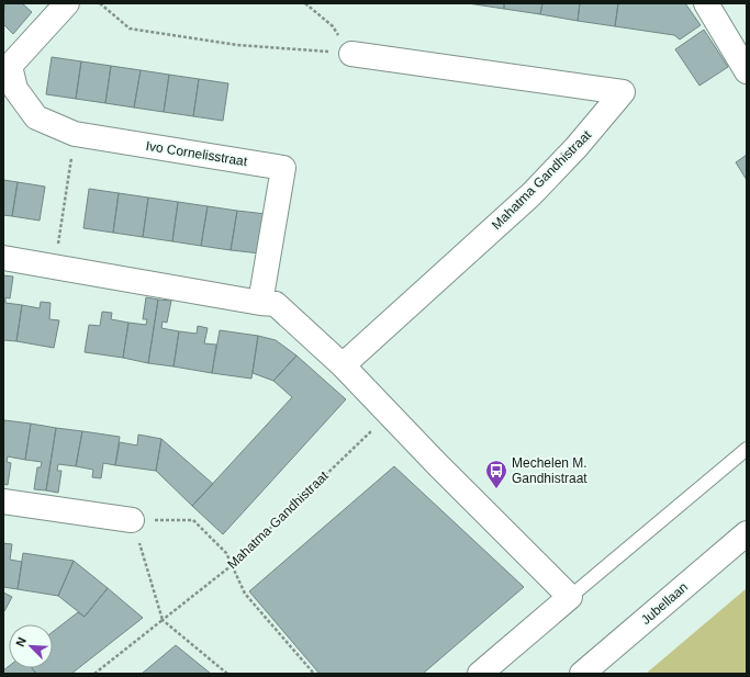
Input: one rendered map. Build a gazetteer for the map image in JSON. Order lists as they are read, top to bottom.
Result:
{
  "streets": {
    "street": ["Ivo Cornelisstraat", "Mahatma Gandhistraat", "Jubellaan"]
  },
  "places": {
    "bus stop": ["Mechelen M. Gandhistraat"]
  },
  "north": "top left"
}
